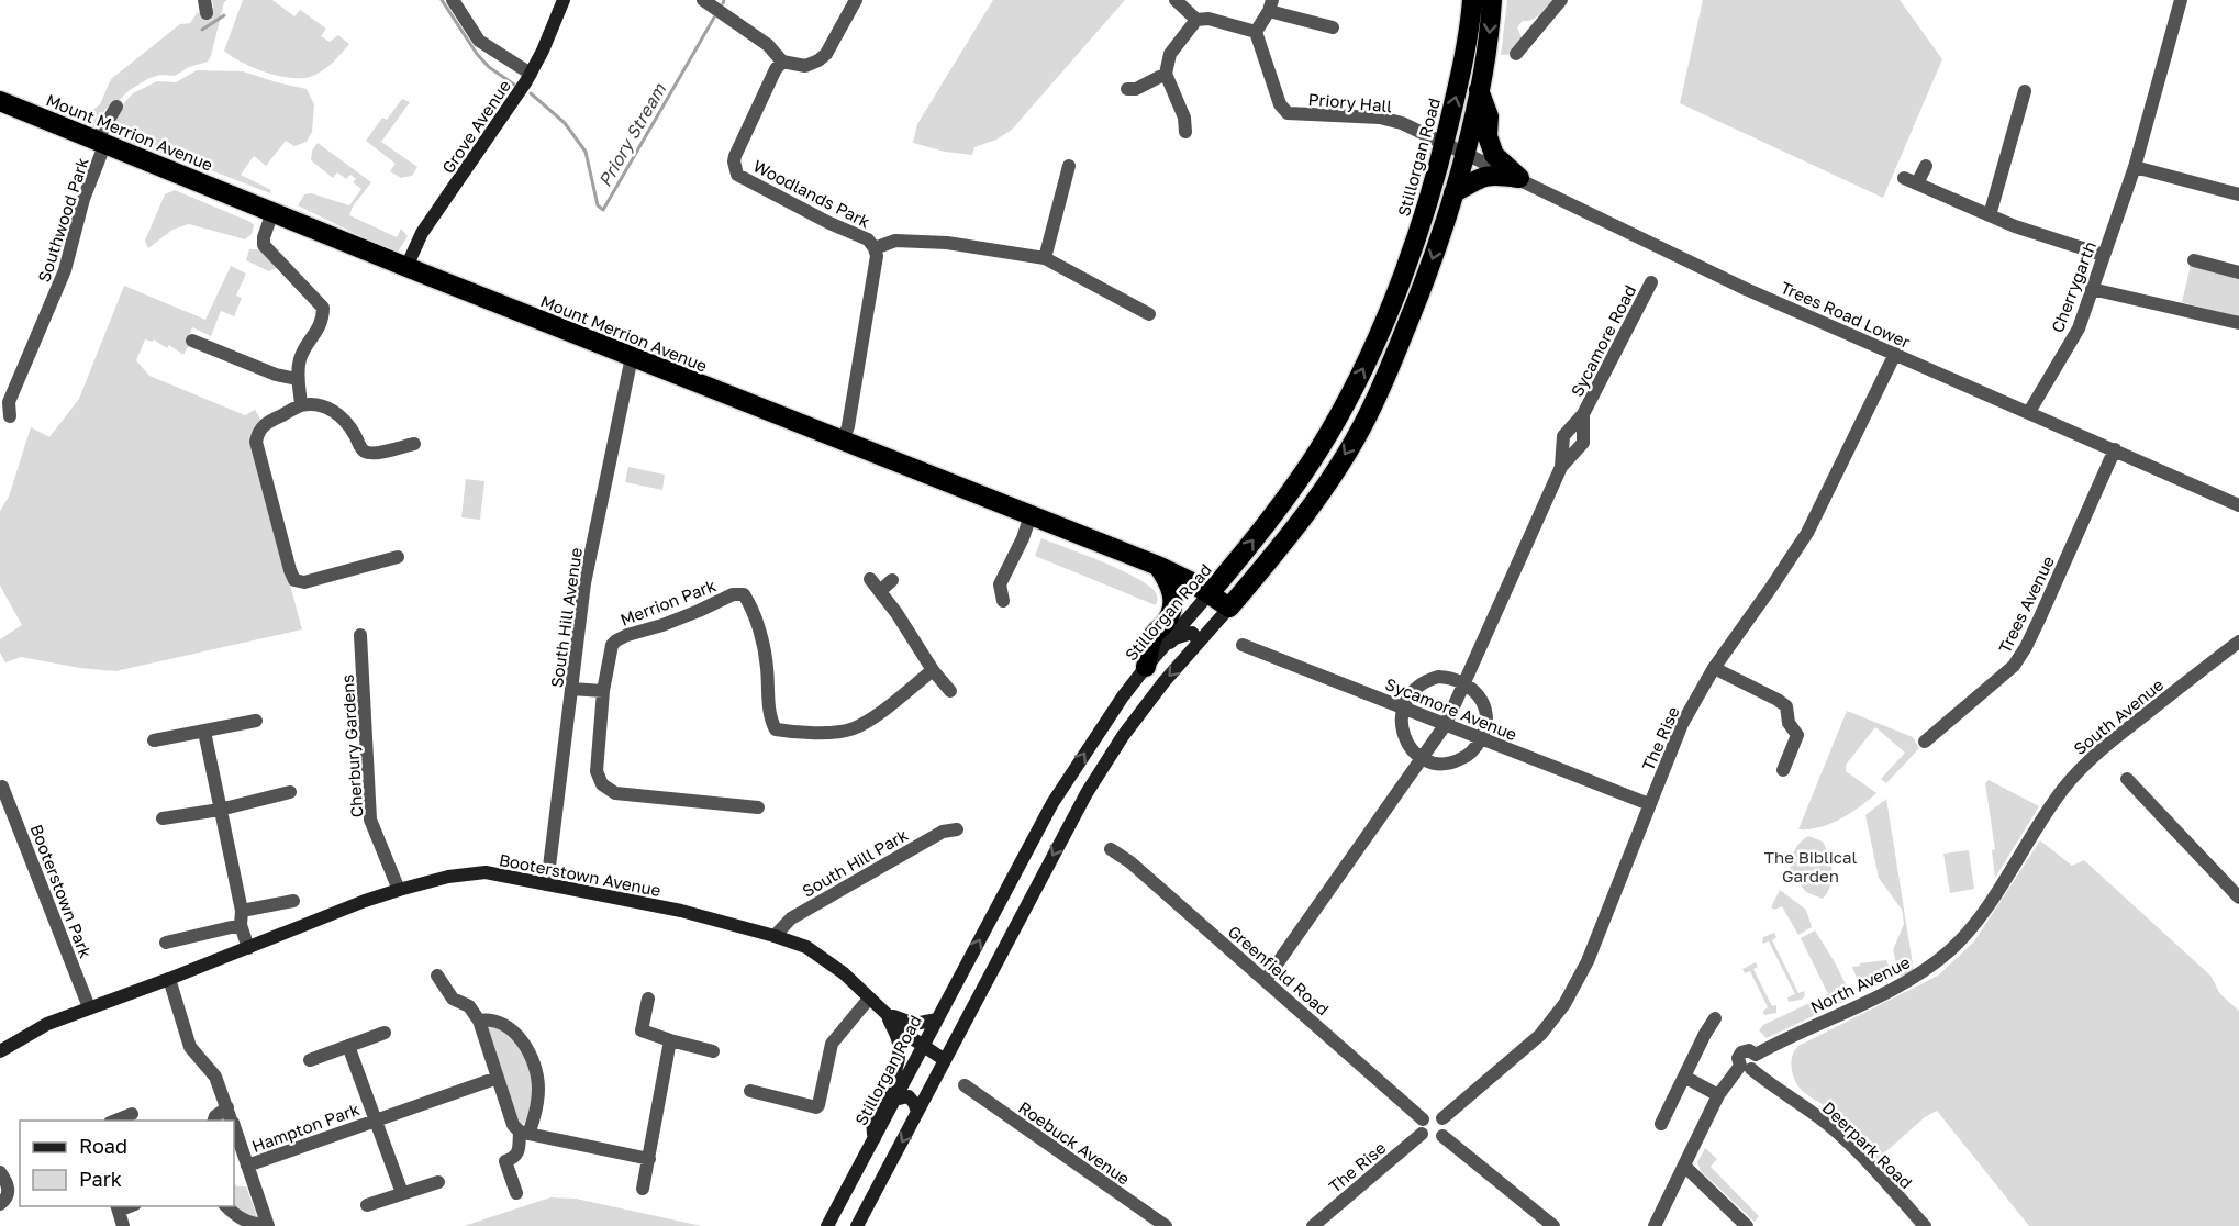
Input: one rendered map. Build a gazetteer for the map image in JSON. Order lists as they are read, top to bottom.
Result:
{
  "streets": {
    "highway": ["Mount Merrion Avenue", "Stillorgan Road"],
    "main road": ["Grove Avenue", "Booterstown Avenue"],
    "street": [
      "Priory Hall",
      "Woodlands Park",
      "Southwood Park",
      "Cherrygarth",
      "Trees Road Lower",
      "Sycamore Road",
      "Merrion Park",
      "Trees Avenue",
      "South Hill Avenue",
      "Sycamore Avenue",
      "South Avenue",
      "The Rise",
      "Cherbury Gardens",
      "South Hill Park",
      "Booterstown Park",
      "Greenfield Road",
      "North Avenue",
      "Hampton Park",
      "Roebuck Avenue",
      "Deerpark Road"
    ]
  },
  "crossings": [
    ["Priory Hall", "Stillorgan Road"],
    ["Priory Hall", "Trees Road Lower"],
    ["Grove Avenue", "Mount Merrion Avenue"],
    ["Mount Merrion Avenue", "Stillorgan Road"],
    ["Mount Merrion Avenue", "Woodlands Park"],
    ["Mount Merrion Avenue", "Southwood Park"],
    ["Mount Merrion Avenue", "South Hill Avenue"],
    ["Stillorgan Road", "Trees Road Lower"],
    ["Stillorgan Road", "Booterstown Avenue"],
    ["Cherrygarth", "Trees Road Lower"],
    ["Trees Road Lower", "Trees Avenue"],
    ["Trees Road Lower", "The Rise"],
    ["Sycamore Road", "Sycamore Avenue"],
    ["Sycamore Road", "Greenfield Road"],
    ["South Hill Avenue", "Booterstown Avenue"],
    ["Sycamore Avenue", "The Rise"],
    ["South Avenue", "North Avenue"],
    ["The Rise", "Greenfield Road"],
    ["Cherbury Gardens", "Booterstown Avenue"],
    ["South Hill Park", "Booterstown Avenue"],
    ["Booterstown Avenue", "Booterstown Park"],
    ["North Avenue", "Deerpark Road"]
  ],
  "water": ["Priory Stream"],
  "parks": ["The Biblical Garden"],
  "legend": ["Road", "Park"]
}
